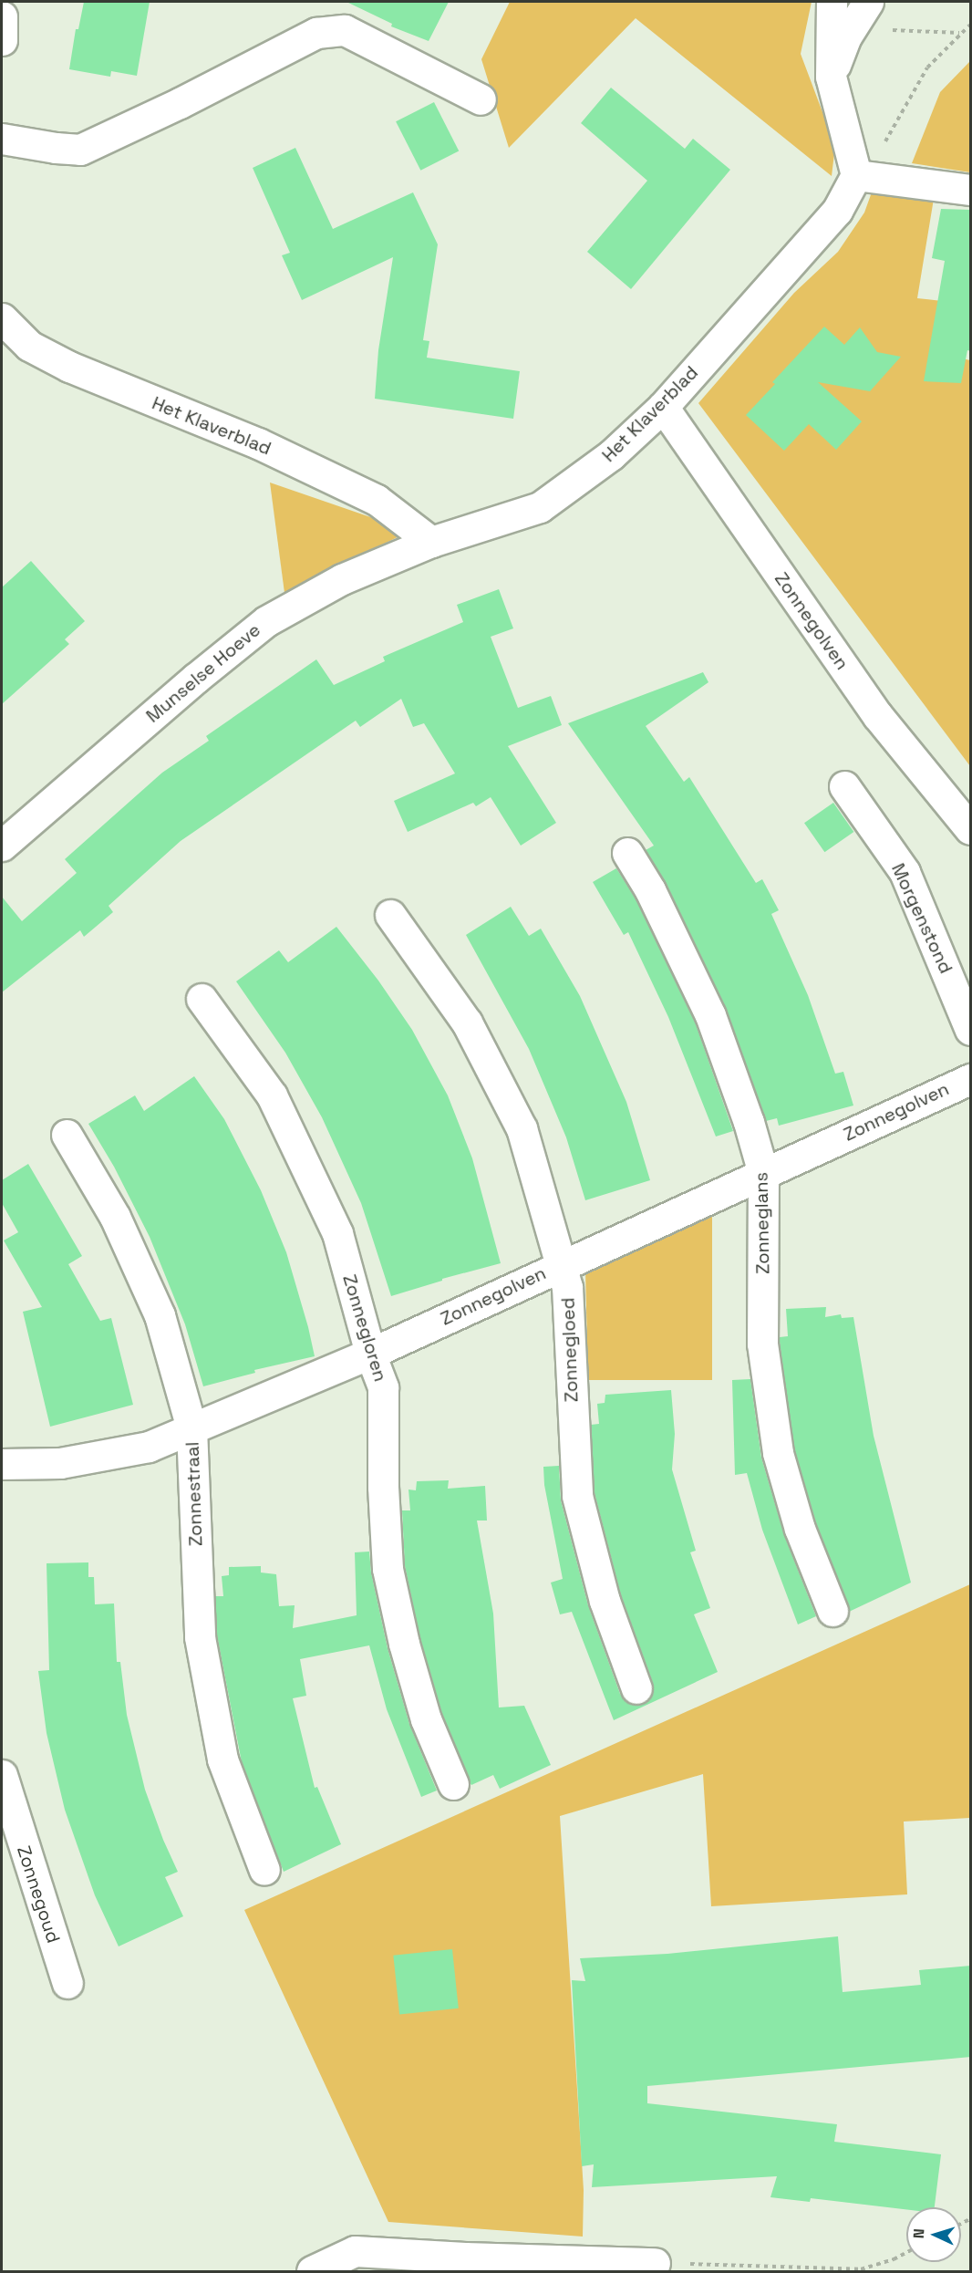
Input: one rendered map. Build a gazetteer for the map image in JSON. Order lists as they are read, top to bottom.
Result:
{
  "streets": {
    "street": [
      "Het Klaverblad",
      "Zonnegolven",
      "Munselse Hoeve",
      "Morgenstond",
      "Zonneglans",
      "Zonnegloren",
      "Zonnegloed",
      "Zonnestraal",
      "Zonnegoud"
    ]
  },
  "crossings": [
    ["Het Klaverblad", "Zonnegolven"],
    ["Het Klaverblad", "Munselse Hoeve"],
    ["Zonnegolven", "Zonneglans"],
    ["Zonnegolven", "Zonnegloren"],
    ["Zonnegolven", "Zonnegloed"],
    ["Zonnegolven", "Zonnestraal"]
  ],
  "north": "left"
}
